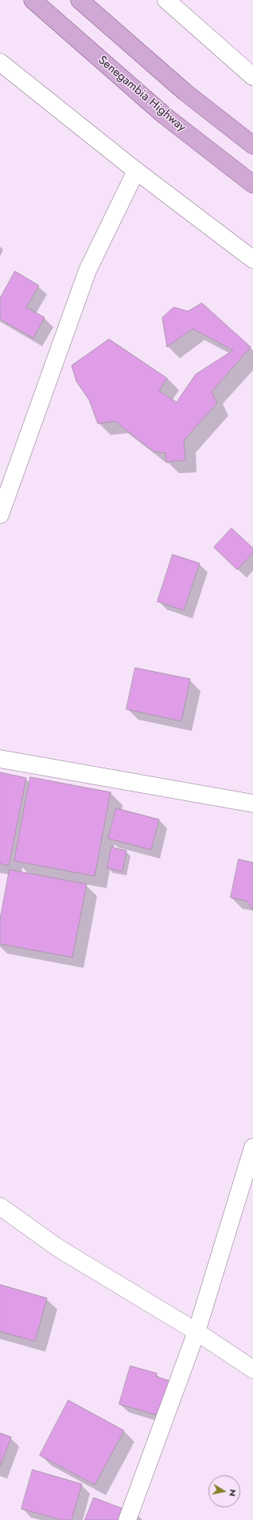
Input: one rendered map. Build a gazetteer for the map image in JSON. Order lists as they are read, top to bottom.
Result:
{
  "streets": {
    "main road": ["Senegambia Highway"]
  },
  "north": "right"
}
